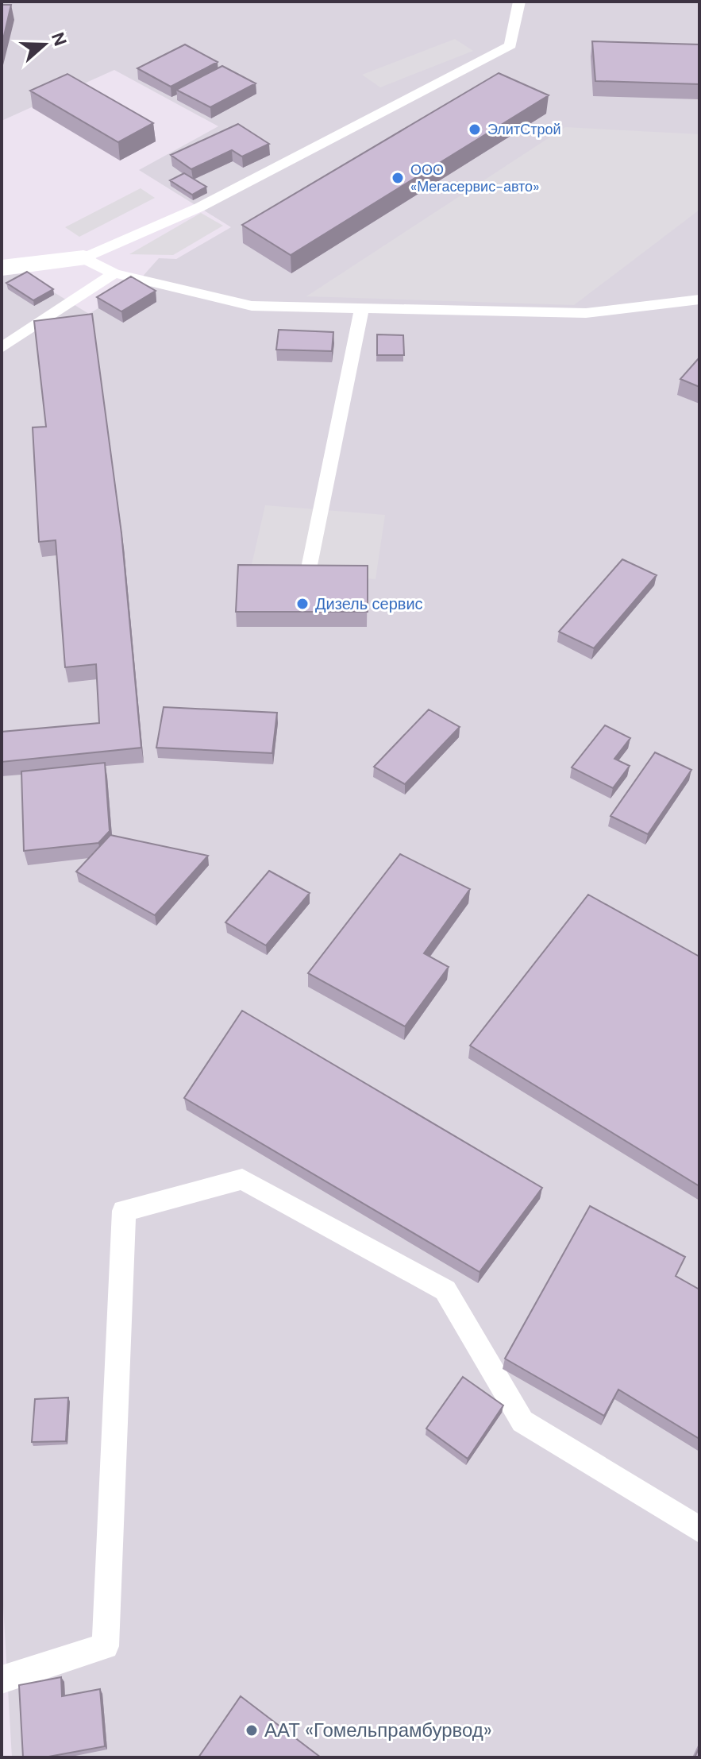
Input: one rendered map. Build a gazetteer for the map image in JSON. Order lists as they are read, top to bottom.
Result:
{
  "places": [
    "ЭлитСтрой",
    "ООО «Мегасервис-авто»",
    "Дизель сервис",
    "ААТ «Гомельпрамбурвод»"
  ],
  "north": "right"
}
